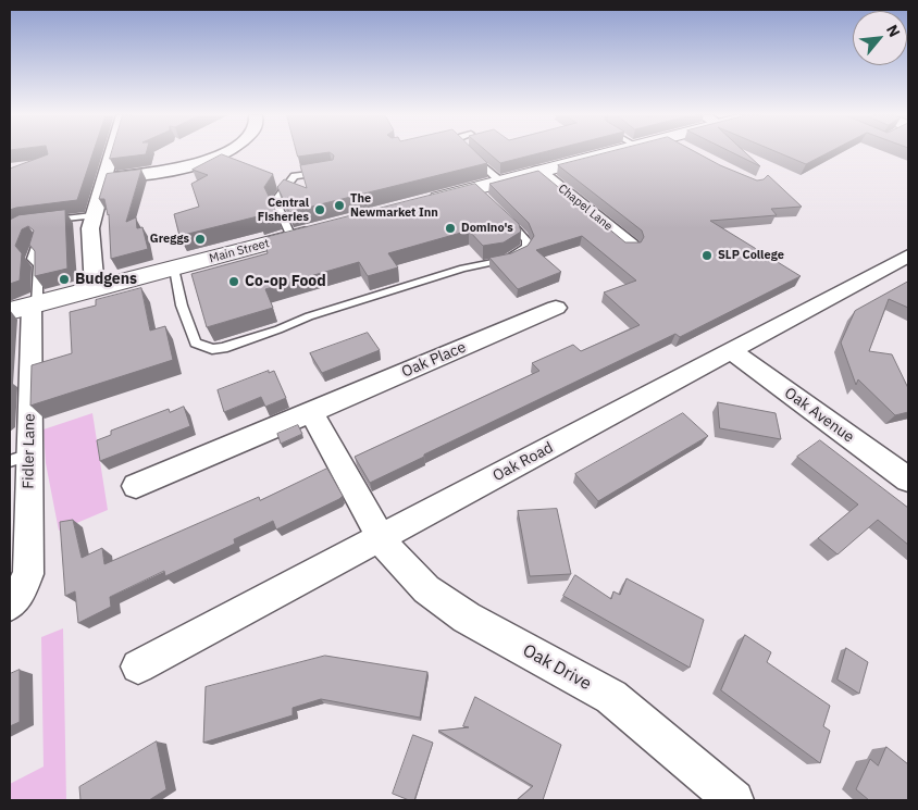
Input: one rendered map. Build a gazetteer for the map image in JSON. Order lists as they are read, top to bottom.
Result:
{
  "streets": {
    "main road": ["Main Street"],
    "street": [
      "Chapel Lane",
      "Oak Place",
      "Oak Avenue",
      "Fidler Lane",
      "Oak Road",
      "Oak Drive"
    ]
  },
  "crossings": [
    ["Main Street", "Fidler Lane"],
    ["Oak Avenue", "Oak Road"],
    ["Oak Road", "Oak Drive"]
  ],
  "places": [
    "The Newmarket Inn",
    "Central Fisheries",
    "Domino's",
    "Greggs",
    "SLP College",
    "Budgens",
    "Co-op Food"
  ],
  "north": "top right"
}
